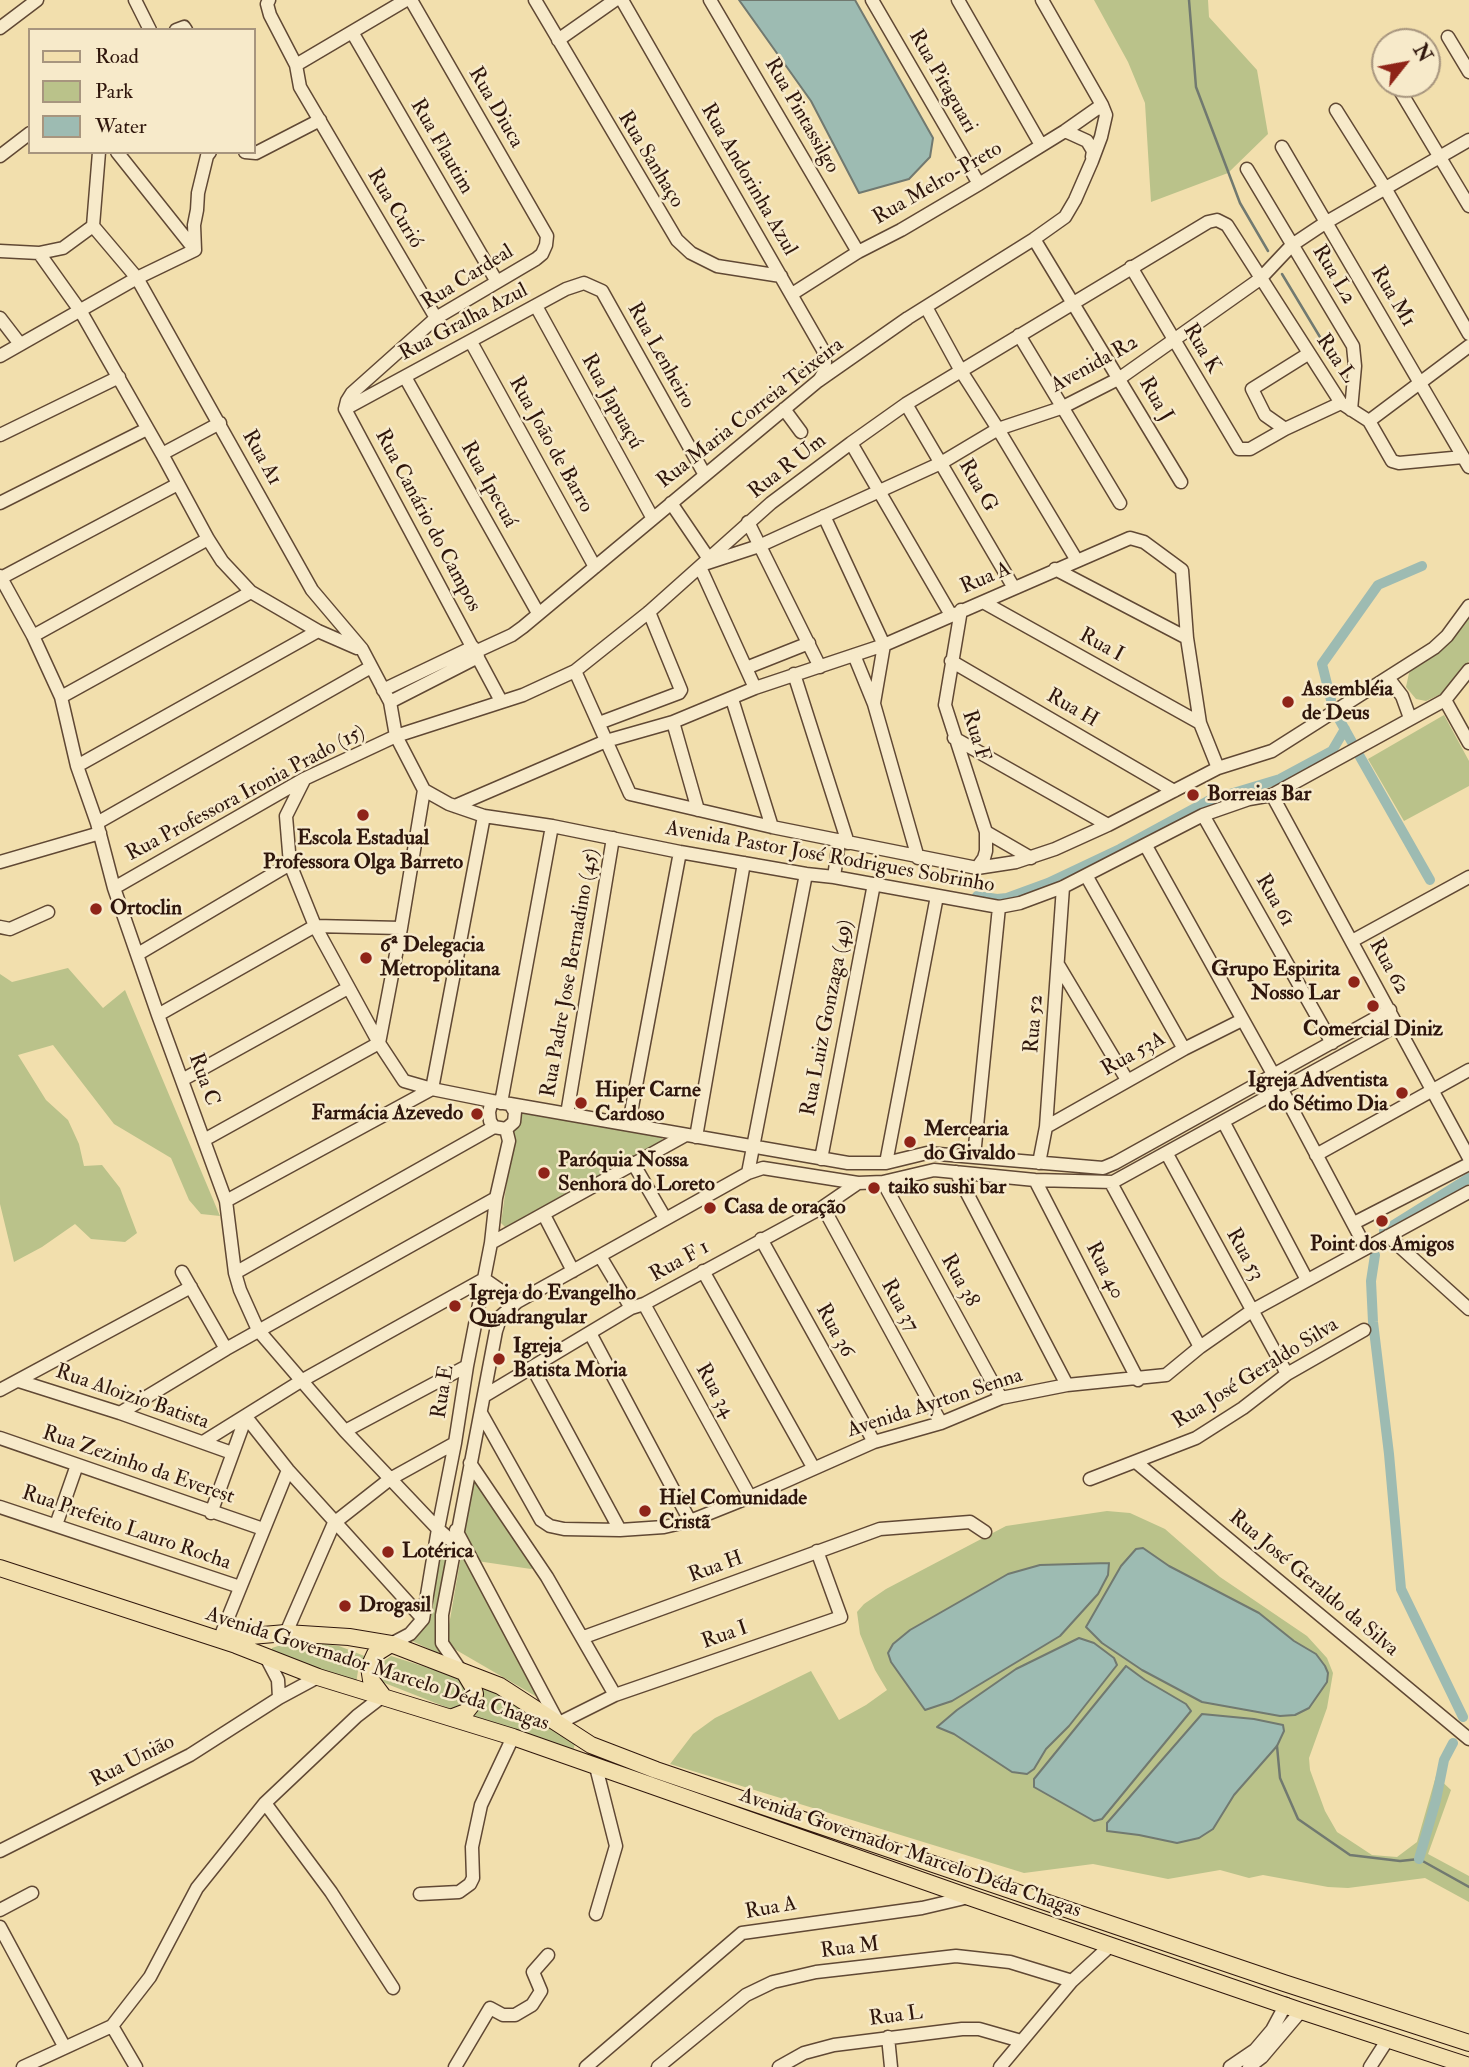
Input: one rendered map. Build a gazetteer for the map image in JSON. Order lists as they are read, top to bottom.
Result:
{
  "streets": {
    "main road": ["Avenida Governador Marcelo Déda Chagas"],
    "street": [
      "Rua Pitaguari",
      "Rua Diuca",
      "Rua Pintassilgo",
      "Rua Flautim",
      "Rua Sanhaço",
      "Rua Andorinha Azul",
      "Rua Melro-Preto",
      "Rua Curió",
      "Rua L2",
      "Rua Cardeal",
      "Rua M1",
      "Rua Gralha Azul",
      "Rua K",
      "Rua Lenheiro",
      "Rua L",
      "Avenida R2",
      "Rua J",
      "Rua Japuaçú",
      "Rua Maria Correia Teixeira",
      "Rua João de Barro",
      "Rua A1",
      "Rua R Um",
      "Rua Ipecuá",
      "Rua G",
      "Rua Canário do Campos",
      "Rua A",
      "Rua I",
      "Rua H",
      "Rua F",
      "Rua Professora Ironia Prado (15)",
      "Avenida Pastor José Rodrigues Sobrinho",
      "Rua 61",
      "Rua 62",
      "Rua Padre Jose Bernadino (45)",
      "Rua Luiz Gonzaga (49)",
      "Rua 52",
      "Rua 53A",
      "Rua C",
      "Rua 53",
      "Rua F 1",
      "Rua 40",
      "Rua 38",
      "Rua 37",
      "Rua 36",
      "Rua José Geraldo Silva",
      "Rua 34",
      "Rua E",
      "Rua Aloizio Batista",
      "Avenida Ayrton Senna",
      "Rua Zezinho da Everest",
      "Rua Prefeito Lauro Rocha",
      "Rua José Geraldo da Silva",
      "Rua União",
      "Rua M"
    ]
  },
  "crossings": [
    ["Rua Pitaguari", "Rua Melro-Preto"],
    ["Rua Diuca", "Rua Cardeal"],
    ["Rua Pintassilgo", "Rua Melro-Preto"],
    ["Rua Flautim", "Rua Cardeal"],
    ["Rua Sanhaço", "Rua Andorinha Azul"],
    ["Rua Andorinha Azul", "Rua Melro-Preto"],
    ["Rua Melro-Preto", "Rua Maria Correia Teixeira"],
    ["Rua Curió", "Rua Cardeal"],
    ["Rua L2", "Rua L"],
    ["Rua L2", "Avenida R2"],
    ["Rua Cardeal", "Rua Gralha Azul"],
    ["Rua Cardeal", "Rua Canário do Campos"],
    ["Rua M1", "Rua L"],
    ["Rua M1", "Avenida R2"],
    ["Rua Gralha Azul", "Rua Lenheiro"],
    ["Rua Gralha Azul", "Rua Japuaçú"],
    ["Rua Gralha Azul", "Rua João de Barro"],
    ["Rua Gralha Azul", "Rua Ipecuá"],
    ["Rua Gralha Azul", "Rua Canário do Campos"],
    ["Rua K", "Avenida R2"],
    ["Rua K", "Rua R Um"],
    ["Rua Lenheiro", "Rua Maria Correia Teixeira"],
    ["Rua L", "Avenida R2"],
    ["Rua L", "Rua R Um"],
    ["Avenida R2", "Rua J"],
    ["Avenida R2", "Rua R Um"],
    ["Avenida R2", "Rua G"],
    ["Rua J", "Rua Maria Correia Teixeira"],
    ["Rua J", "Rua R Um"],
    ["Rua Japuaçú", "Rua Maria Correia Teixeira"],
    ["Rua Maria Correia Teixeira", "Rua João de Barro"],
    ["Rua Maria Correia Teixeira", "Rua A1"],
    ["Rua Maria Correia Teixeira", "Rua Ipecuá"],
    ["Rua Maria Correia Teixeira", "Rua Canário do Campos"],
    ["Rua A1", "Rua R Um"],
    ["Rua A1", "Rua Professora Ironia Prado (15)"],
    ["Rua A1", "Avenida Pastor José Rodrigues Sobrinho"],
    ["Rua R Um", "Rua G"],
    ["Rua R Um", "Rua Canário do Campos"],
    ["Rua R Um", "Rua Professora Ironia Prado (15)"],
    ["Rua G", "Rua A"],
    ["Rua A", "Rua I"],
    ["Rua A", "Rua F"],
    ["Rua A", "Avenida Pastor José Rodrigues Sobrinho"],
    ["Rua A", "Avenida Governador Marcelo Déda Chagas"],
    ["Rua I", "Rua H"],
    ["Rua I", "Avenida Governador Marcelo Déda Chagas"],
    ["Rua H", "Rua F"],
    ["Rua H", "Avenida Pastor José Rodrigues Sobrinho"],
    ["Rua Professora Ironia Prado (15)", "Rua C"],
    ["Avenida Pastor José Rodrigues Sobrinho", "Rua 61"],
    ["Avenida Pastor José Rodrigues Sobrinho", "Rua 62"],
    ["Avenida Pastor José Rodrigues Sobrinho", "Rua Padre Jose Bernadino (45)"],
    ["Avenida Pastor José Rodrigues Sobrinho", "Rua Luiz Gonzaga (49)"],
    ["Avenida Pastor José Rodrigues Sobrinho", "Rua 52"],
    ["Rua 52", "Rua 53A"],
    ["Rua C", "Rua E"],
    ["Rua 53", "Rua José Geraldo Silva"],
    ["Rua 53", "Avenida Ayrton Senna"],
    ["Rua F 1", "Rua 37"],
    ["Rua F 1", "Rua 36"],
    ["Rua F 1", "Rua 34"],
    ["Rua F 1", "Rua E"],
    ["Rua 40", "Avenida Ayrton Senna"],
    ["Rua 38", "Avenida Ayrton Senna"],
    ["Rua 37", "Avenida Ayrton Senna"],
    ["Rua 36", "Avenida Ayrton Senna"],
    ["Rua José Geraldo Silva", "Rua José Geraldo da Silva"],
    ["Rua 34", "Avenida Ayrton Senna"],
    ["Rua E", "Avenida Ayrton Senna"],
    ["Rua E", "Avenida Governador Marcelo Déda Chagas"],
    ["Avenida Governador Marcelo Déda Chagas", "Rua União"]
  ],
  "places": [
    "Assembléia de Deus",
    "Borreias Bar",
    "Escola Estadual Professora Olga Barreto",
    "Ortoclin",
    "6ª Delegacia Metropolitana",
    "Grupo Espirita Nosso Lar",
    "Comercial Diniz",
    "Igreja Adventista do Sétimo Dia",
    "Hiper Carne Cardoso",
    "Farmácia Azevedo",
    "Mercearia do Givaldo",
    "Paróquia Nossa Senhora do Loreto",
    "taiko sushi bar",
    "Casa de oração",
    "Point dos Amigos",
    "Igreja do Evangelho Quadrangular",
    "Igreja Batista Moria",
    "Hiel Comunidade Cristã",
    "Lotérica",
    "Drogasil"
  ],
  "legend": ["Road", "Park", "Water"],
  "north": "top right"
}
